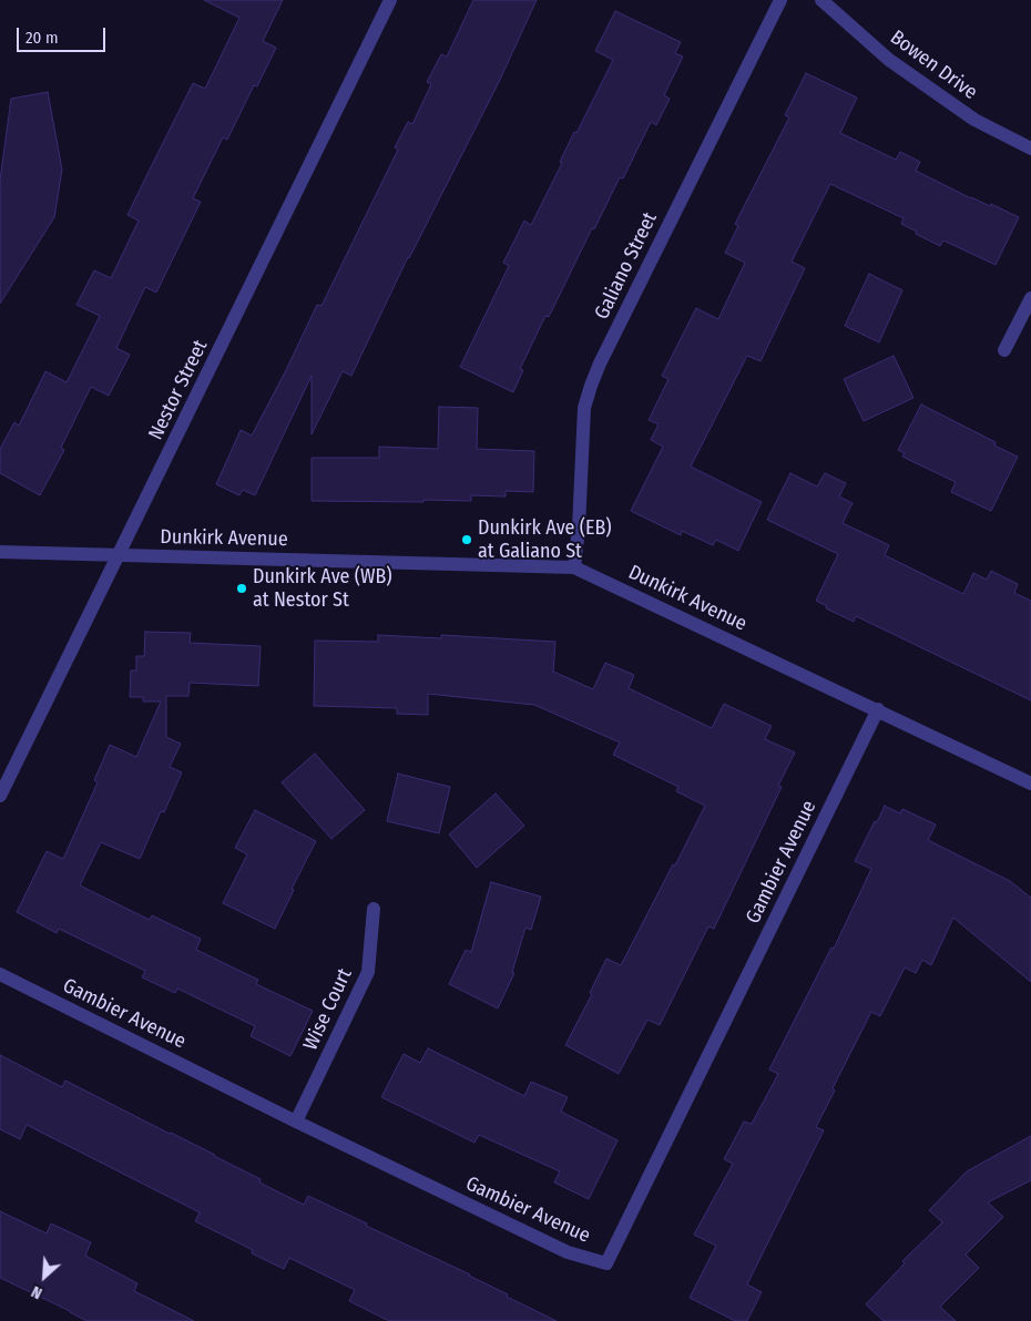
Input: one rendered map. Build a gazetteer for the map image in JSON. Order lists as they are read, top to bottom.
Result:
{
  "streets": {
    "street": [
      "Bowen Drive",
      "Galiano Street",
      "Nestor Street",
      "Dunkirk Avenue",
      "Gambier Avenue",
      "Wise Court"
    ]
  },
  "crossings": [
    ["Galiano Street", "Dunkirk Avenue"],
    ["Nestor Street", "Dunkirk Avenue"],
    ["Dunkirk Avenue", "Gambier Avenue"],
    ["Gambier Avenue", "Wise Court"]
  ],
  "places": ["Dunkirk Ave (EB) at Galiano St", "Dunkirk Ave (WB) at Nestor St"],
  "scale_bar": "20 m",
  "north": "bottom left"
}
